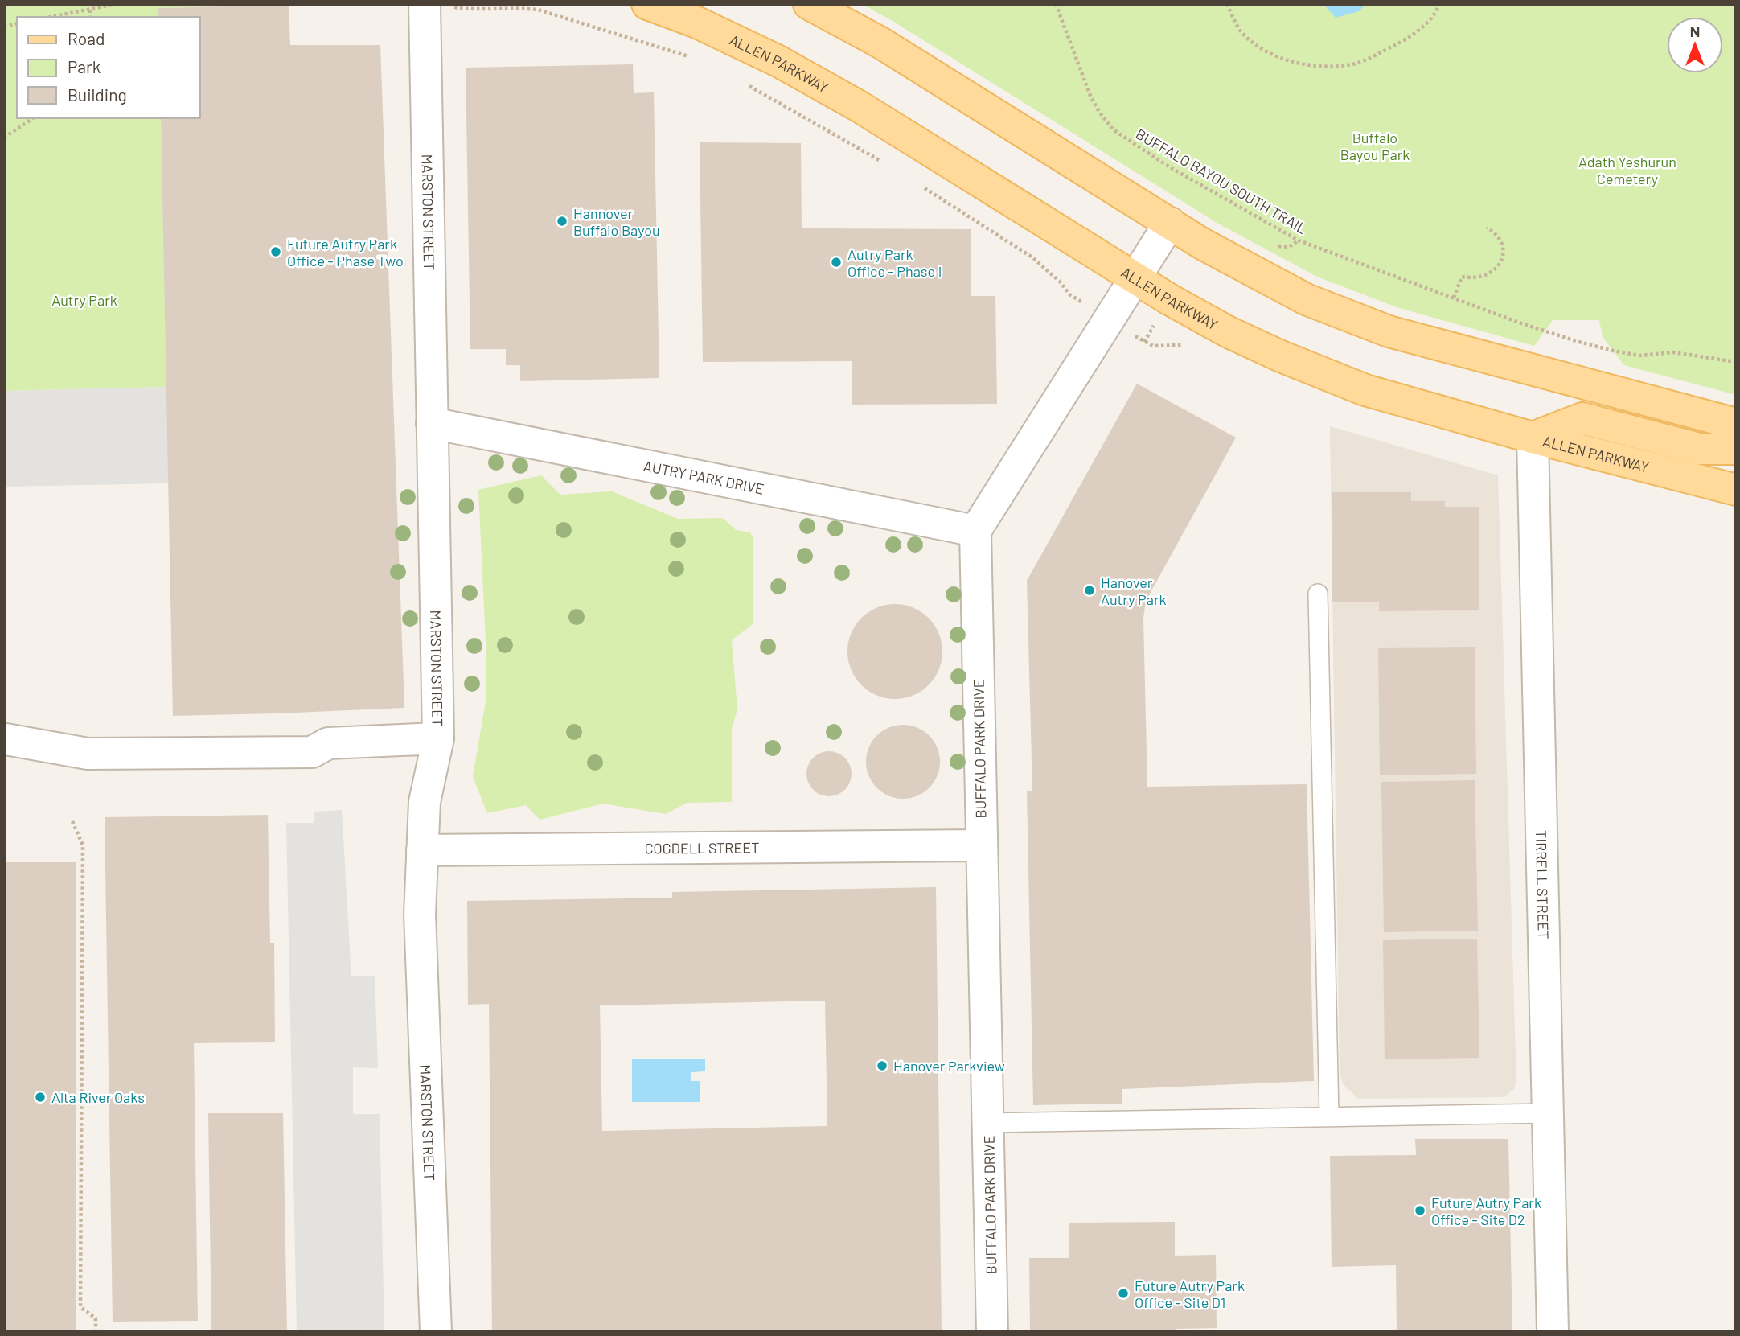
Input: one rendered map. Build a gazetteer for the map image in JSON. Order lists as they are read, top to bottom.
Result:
{
  "streets": {
    "main road": ["ALLEN PARKWAY"],
    "street": [
      "MARSTON STREET",
      "AUTRY PARK DRIVE",
      "BUFFALO PARK DRIVE",
      "COGDELL STREET",
      "TIRRELL STREET"
    ],
    "path": ["BUFFALO BAYOU SOUTH TRAIL"]
  },
  "crossings": [
    ["ALLEN PARKWAY", "TIRRELL STREET"],
    ["MARSTON STREET", "AUTRY PARK DRIVE"],
    ["MARSTON STREET", "COGDELL STREET"],
    ["AUTRY PARK DRIVE", "BUFFALO PARK DRIVE"],
    ["BUFFALO PARK DRIVE", "COGDELL STREET"]
  ],
  "parks": ["Buffalo Bayou Park", "Adath Yeshurun Cemetery", "Autry Park"],
  "places": [
    "Hannover Buffalo Bayou",
    "Future Autry Park Office - Phase Two",
    "Autry Park Office - Phase I",
    "Hanover Autry Park",
    "Hanover Parkview",
    "Alta River Oaks",
    "Future Autry Park Office - Site D2",
    "Future Autry Park Office - Site D1"
  ],
  "legend": ["Road", "Park", "Building"],
  "north": "top"
}
